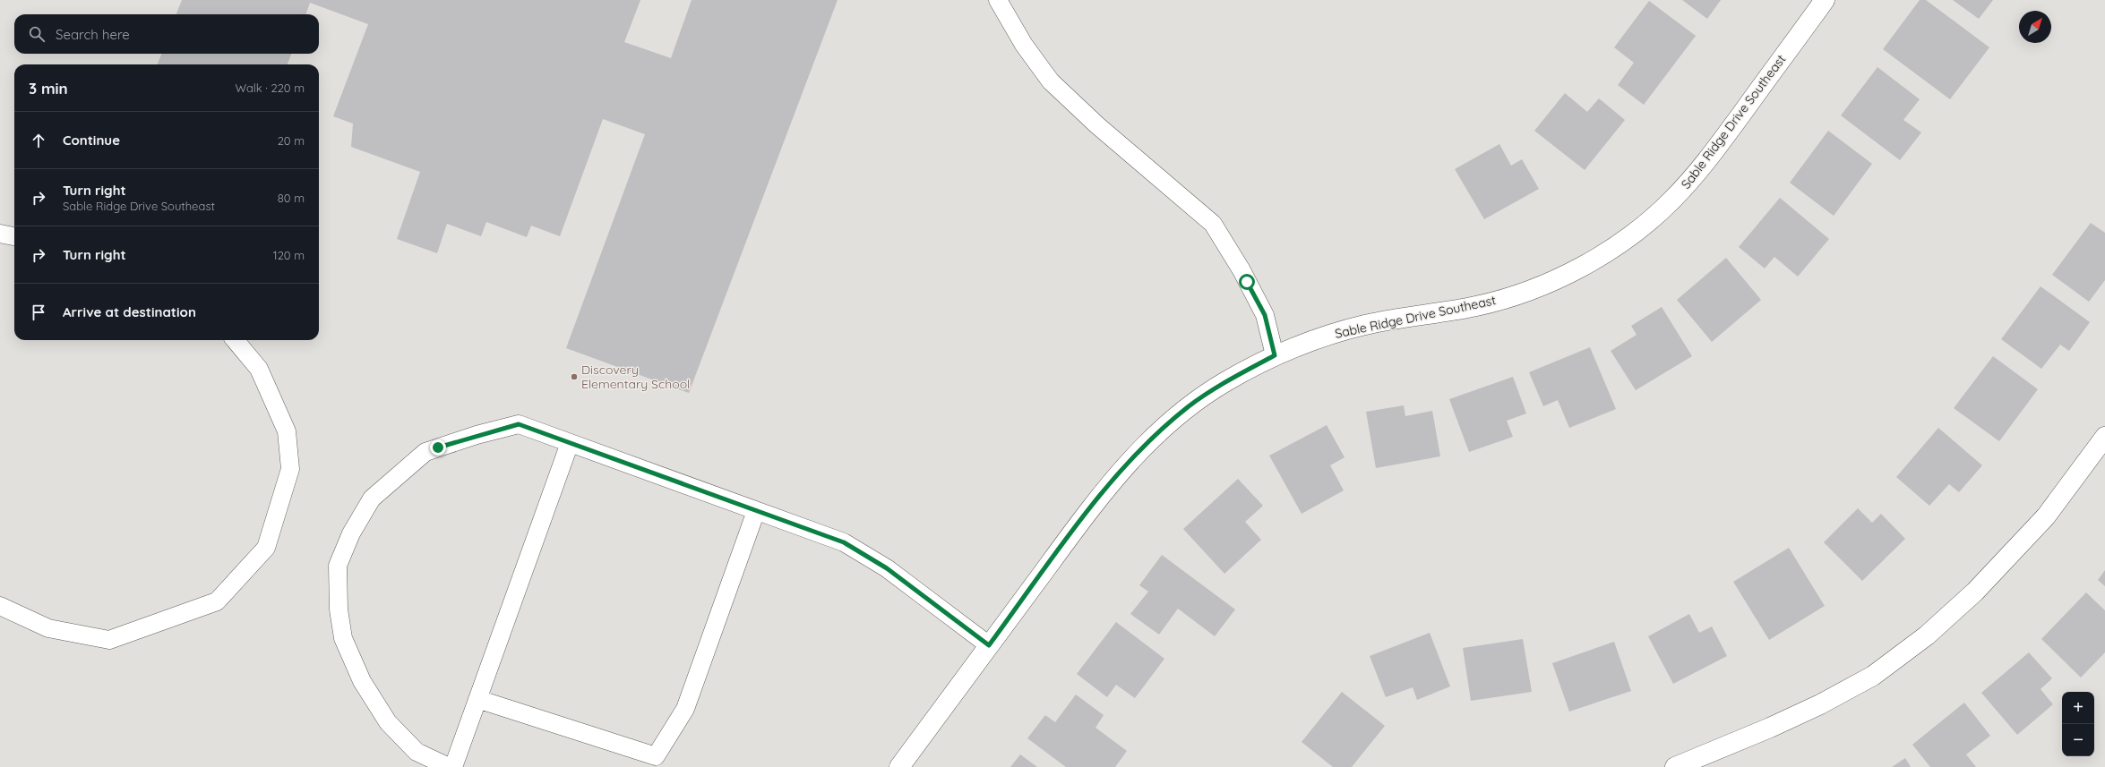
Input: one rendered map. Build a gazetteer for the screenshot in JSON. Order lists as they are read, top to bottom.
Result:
{
  "streets": {
    "street": ["Sable Ridge Drive Southeast"]
  },
  "places": ["Discovery Elementary School"],
  "north": "top right",
  "page": {
    "search": "Search here",
    "heading": ["3 min", "Walk · 220 m"],
    "list": [
      ["Continue", "20 m"],
      ["Turn right", "Sable Ridge Drive Southeast", "80 m"],
      ["Turn right", "120 m"],
      "Arrive at destination"
    ],
    "map_buttons": ["+", "−"]
  }
}
